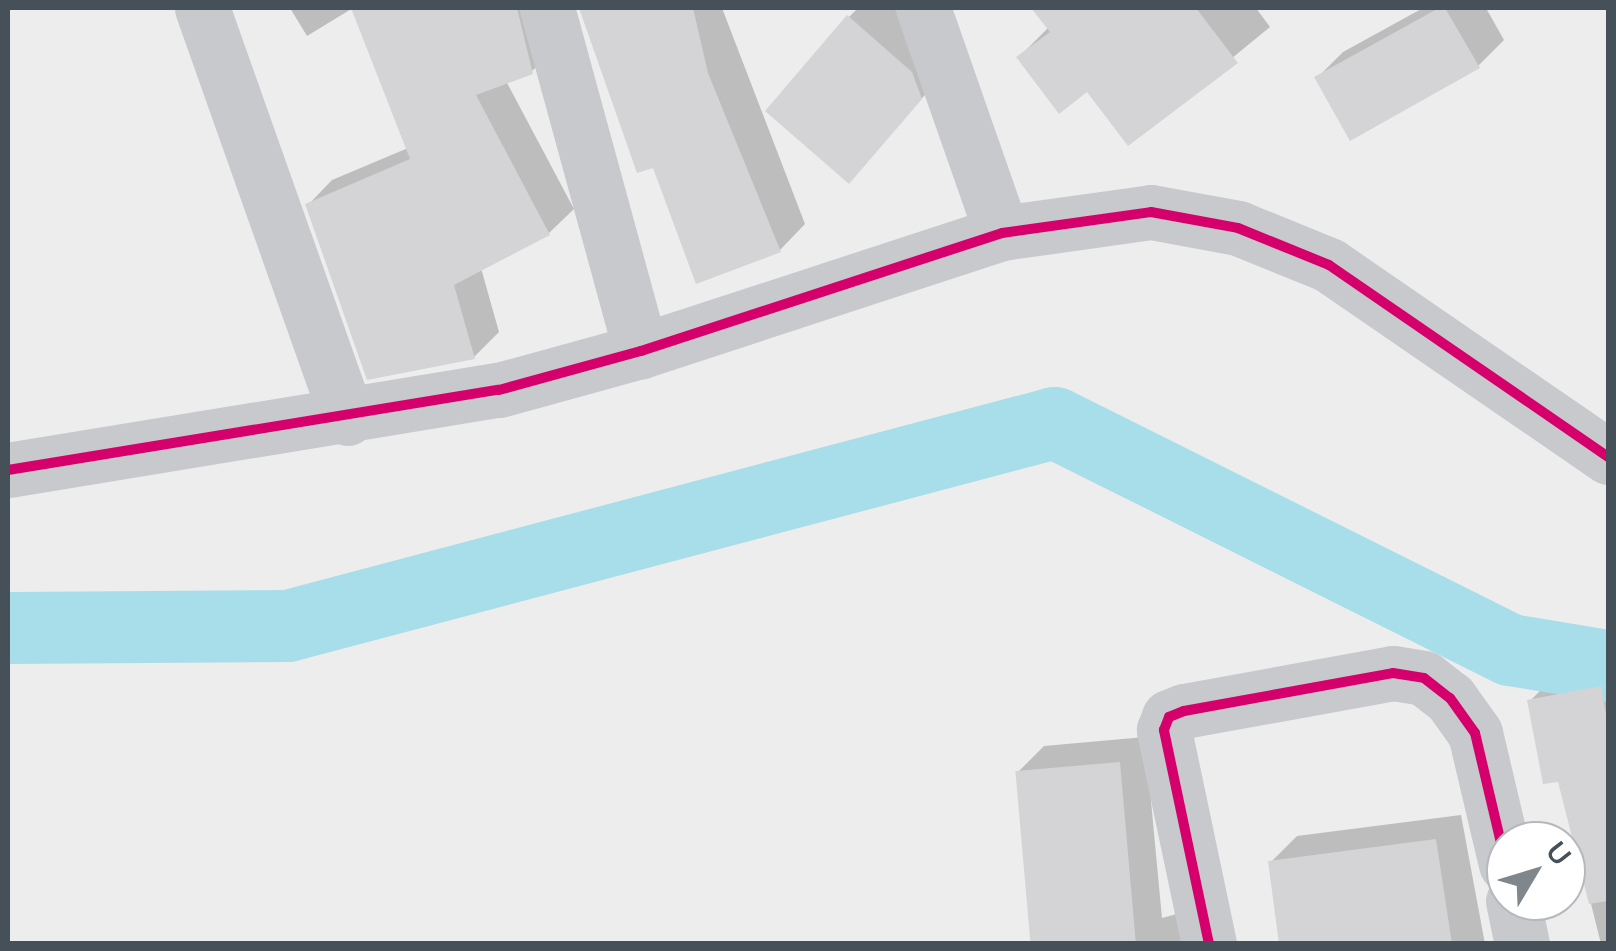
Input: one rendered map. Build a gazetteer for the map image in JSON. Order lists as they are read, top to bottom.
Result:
{
  "north": "top right"
}
